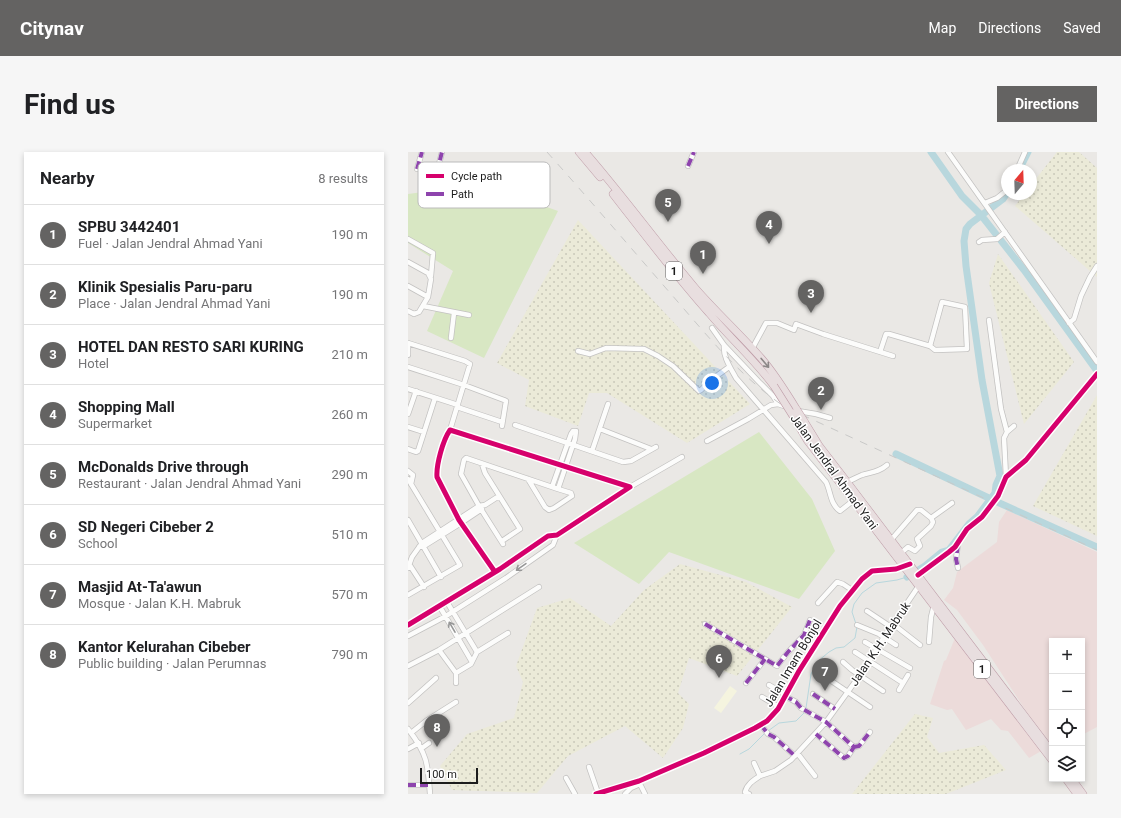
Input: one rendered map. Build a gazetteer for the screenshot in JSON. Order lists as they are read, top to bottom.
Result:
{
  "streets": {
    "highway": ["1", "Jalan Jendral Ahmad Yani"],
    "street": ["Jalan K.H. Mabruk", "Jalan Imam Bonjol"]
  },
  "crossings": [
    ["Jalan Jendral Ahmad Yani", "Jalan K.H. Mabruk"],
    ["Jalan Jendral Ahmad Yani", "Jalan Imam Bonjol"],
    ["Jalan K.H. Mabruk", "Jalan Imam Bonjol"]
  ],
  "legend": ["Cycle path", "Path"],
  "scale_bar": "100 m",
  "north": "top",
  "page": {
    "header": "Citynav",
    "nav": ["Map", "Directions", "Saved"],
    "buttons": "Directions",
    "title": "Find us",
    "heading": ["Nearby", "8 results"],
    "pins": [
      "5",
      "4",
      "1",
      "3",
      "2",
      "6",
      "7",
      "8"
    ],
    "list": [
      {
        "mark": "1",
        "name": "SPBU 3442401",
        "note": "Fuel · Jalan Jendral Ahmad Yani",
        "value": "190 m"
      },
      {
        "mark": "2",
        "name": "Klinik Spesialis Paru-paru",
        "note": "Place · Jalan Jendral Ahmad Yani",
        "value": "190 m"
      },
      {
        "mark": "3",
        "name": "HOTEL DAN RESTO SARI KURING",
        "note": "Hotel",
        "value": "210 m"
      },
      {
        "mark": "4",
        "name": "Shopping Mall",
        "note": "Supermarket",
        "value": "260 m"
      },
      {
        "mark": "5",
        "name": "McDonalds Drive through",
        "note": "Restaurant · Jalan Jendral Ahmad Yani",
        "value": "290 m"
      },
      {
        "mark": "6",
        "name": "SD Negeri Cibeber 2",
        "note": "School",
        "value": "510 m"
      },
      {
        "mark": "7",
        "name": "Masjid At-Ta'awun",
        "note": "Mosque · Jalan K.H. Mabruk",
        "value": "570 m"
      },
      {
        "mark": "8",
        "name": "Kantor Kelurahan Cibeber",
        "note": "Public building · Jalan Perumnas",
        "value": "790 m"
      }
    ],
    "map_buttons": ["+", "−"],
    "scale": "100 m"
  }
}
